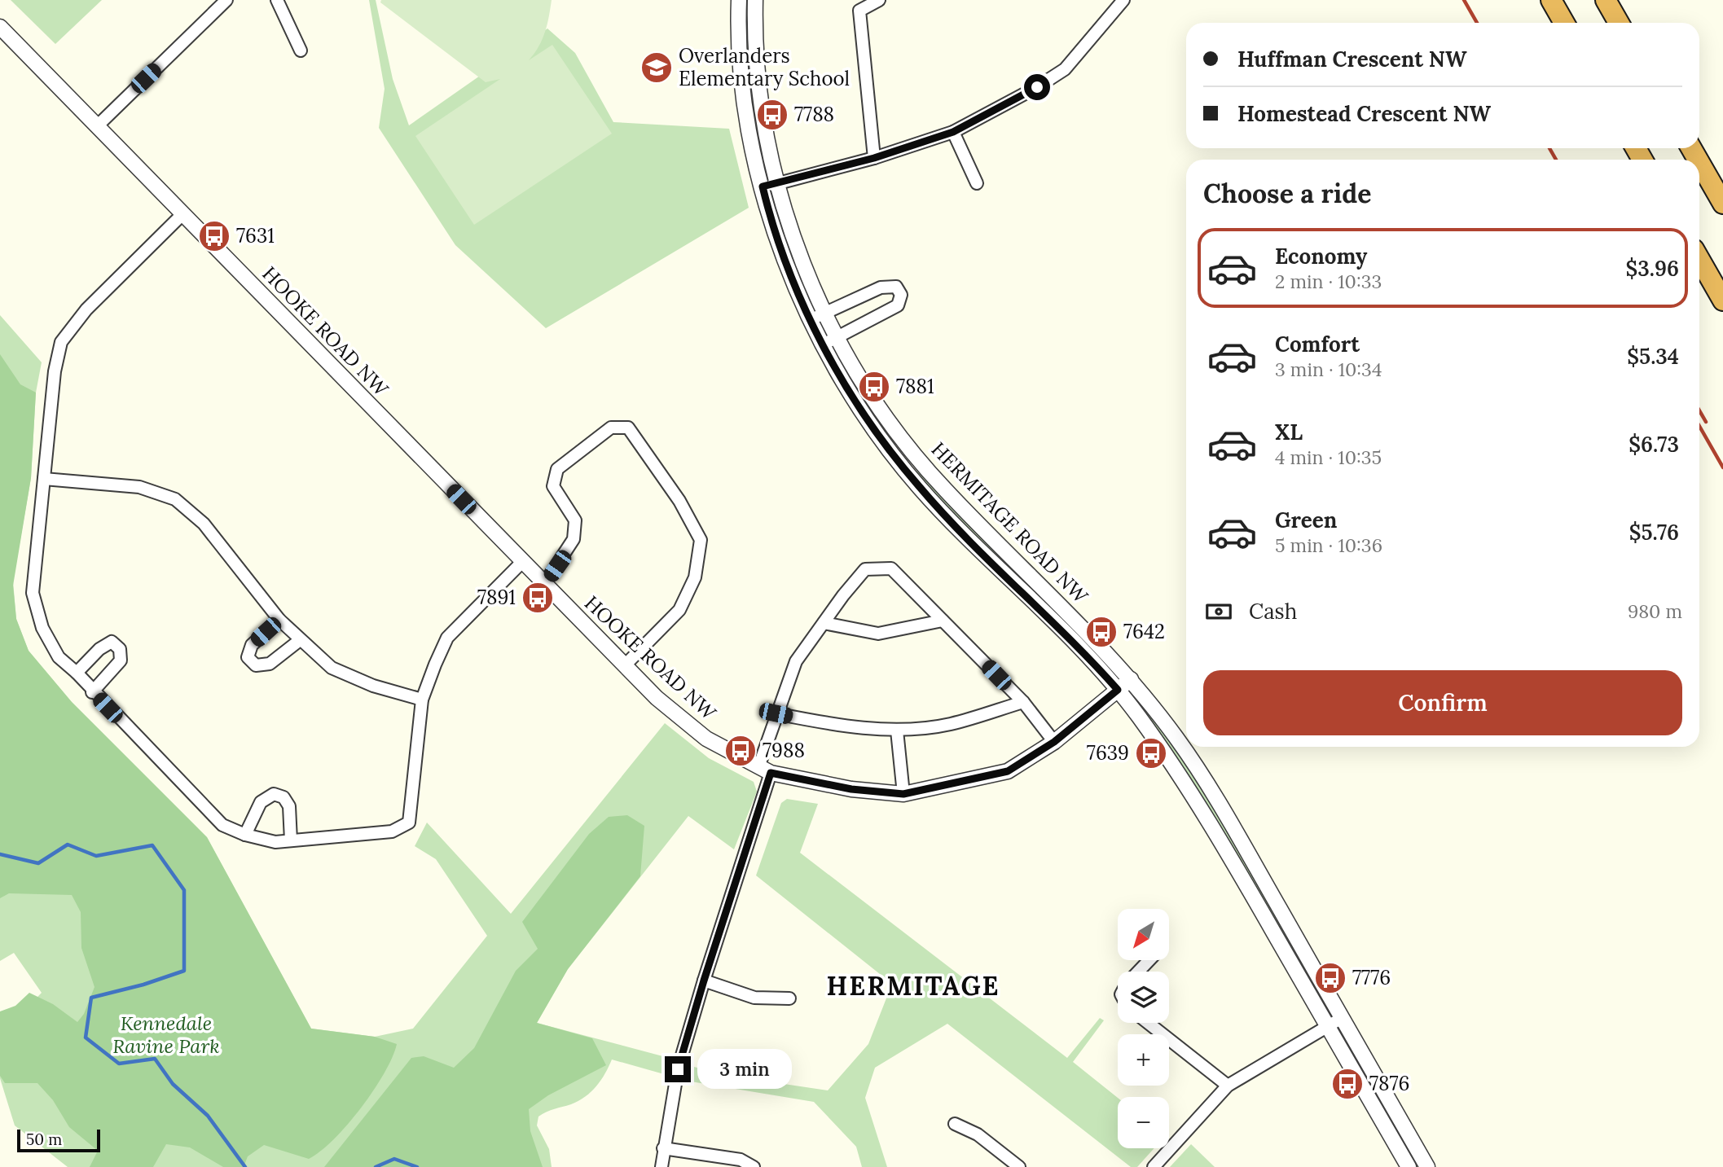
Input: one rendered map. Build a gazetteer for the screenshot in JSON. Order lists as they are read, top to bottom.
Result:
{
  "streets": {
    "street": ["HOOKE ROAD NW", "HERMITAGE ROAD NW"]
  },
  "crossings": [
    ["HOOKE ROAD NW", "HERMITAGE ROAD NW"]
  ],
  "districts": ["HERMITAGE"],
  "parks": ["Kennedale Ravine Park"],
  "places": {
    "school or university": ["Overlanders Elementary School"],
    "bus stop": [
      "7788",
      "7631",
      "7881",
      "7891",
      "7642",
      "7988",
      "7639",
      "7776",
      "7876"
    ]
  },
  "scale_bar": "50 m",
  "north": "bottom left",
  "page": {
    "banner": ["Huffman Crescent NW", "Homestead Crescent NW"],
    "heading": "Choose a ride",
    "list": [
      {
        "name": "Economy",
        "note": "2 min · 10:33",
        "value": "$3.96"
      },
      {
        "name": "Comfort",
        "note": "3 min · 10:34",
        "value": "$5.34"
      },
      {
        "name": "XL",
        "note": "4 min · 10:35",
        "value": "$6.73"
      },
      {
        "name": "Green",
        "note": "5 min · 10:36",
        "value": "$5.76"
      }
    ],
    "pay": ["Cash", "980 m"],
    "buttons": "Confirm",
    "map_buttons": ["+", "−"],
    "bubble": "3 min",
    "scale": "50 m"
  }
}
